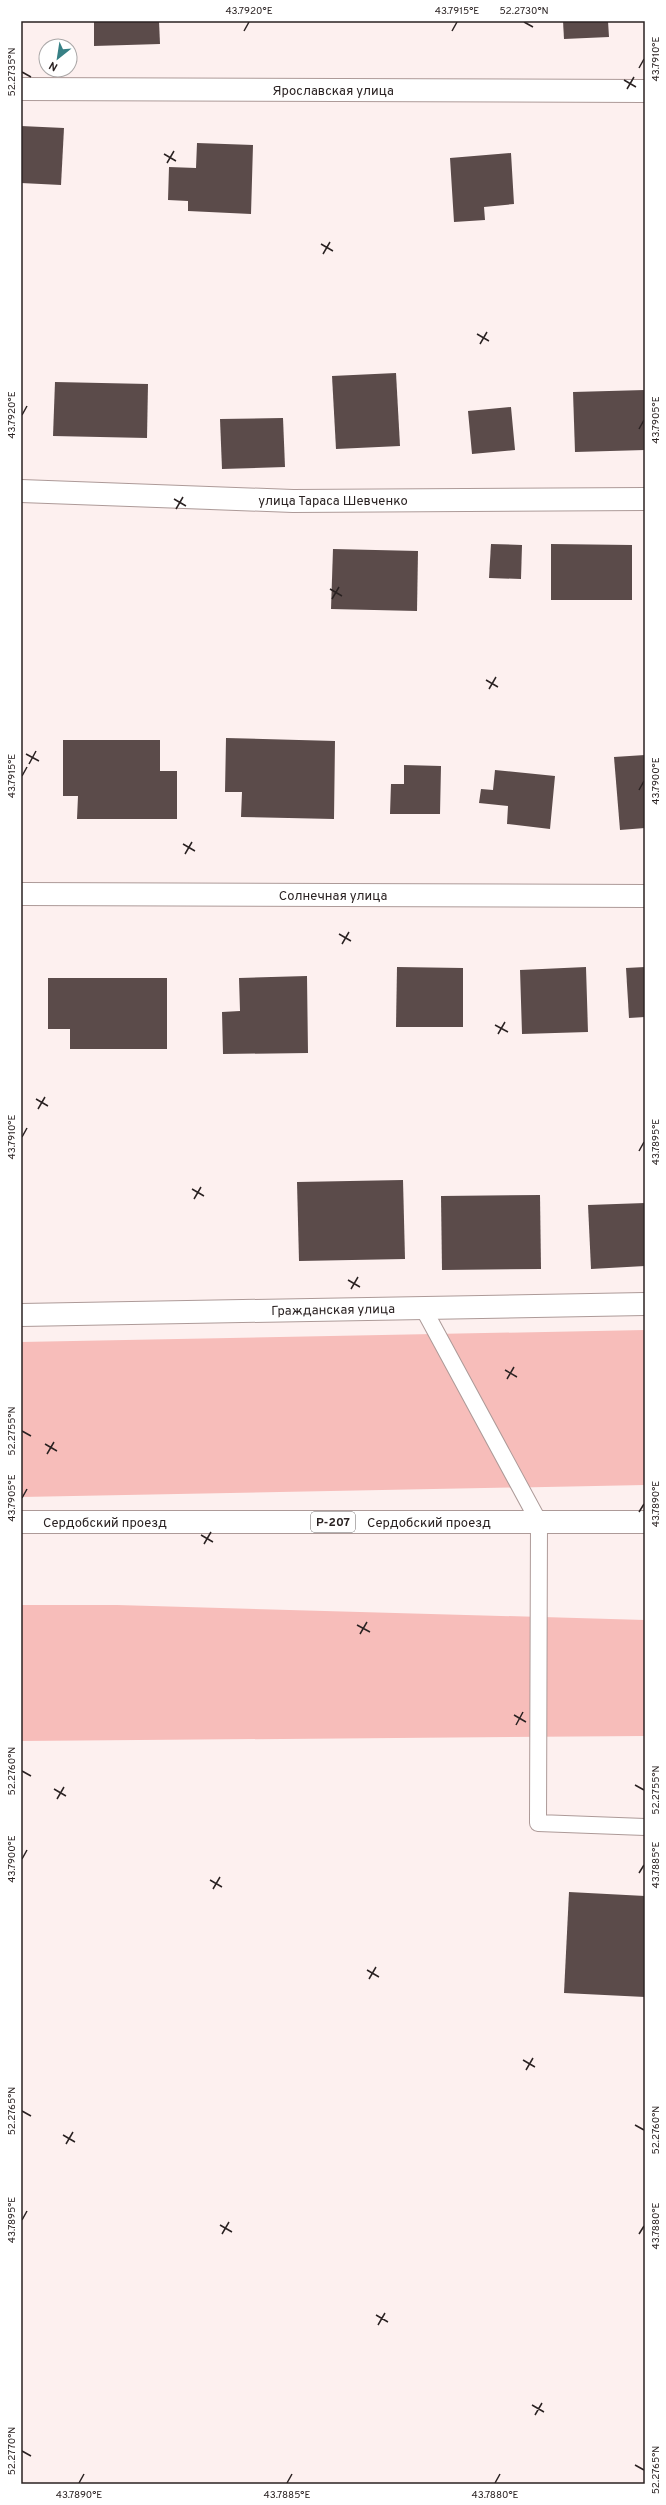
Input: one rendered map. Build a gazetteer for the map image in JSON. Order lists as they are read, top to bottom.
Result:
{
  "streets": {
    "street": [
      "Ярославская улица",
      "улица Тараса Шевченко",
      "Солнечная улица",
      "Гражданская улица",
      "Сердобский проезд",
      "Р-207"
    ]
  },
  "north": "bottom left",
  "coordinates": [
    "43.7920°E",
    "43.7915°E",
    "52.2730°N",
    "43.7910°E",
    "52.2735°N",
    "43.7905°E",
    "43.7900°E",
    "43.7895°E",
    "52.2755°N",
    "43.7890°E",
    "52.2760°N",
    "43.7885°E",
    "52.2765°N",
    "43.7880°E",
    "52.2770°N"
  ]
}
